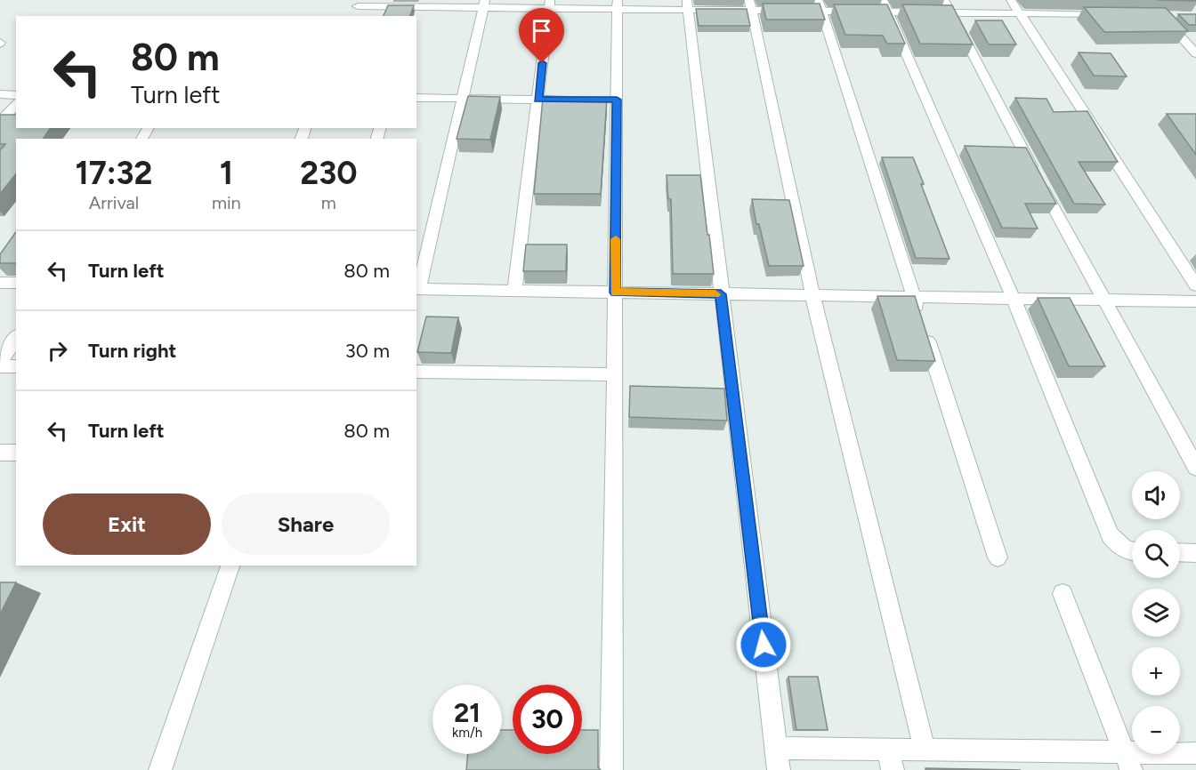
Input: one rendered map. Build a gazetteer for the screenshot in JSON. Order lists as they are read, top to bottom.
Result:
{
  "page": {
    "turn": ["80 m", "Turn left"],
    "eta": [
      "17:32",
      "Arrival",
      "1",
      "min",
      "230",
      "m"
    ],
    "list": [
      {
        "name": "Turn left",
        "value": "80 m"
      },
      {
        "name": "Turn right",
        "value": "30 m"
      },
      {
        "name": "Turn left",
        "value": "80 m"
      }
    ],
    "map_buttons": ["+", "−"],
    "buttons": ["Exit", "Share"],
    "speed": "21 km/h",
    "limit": "30"
  }
}
